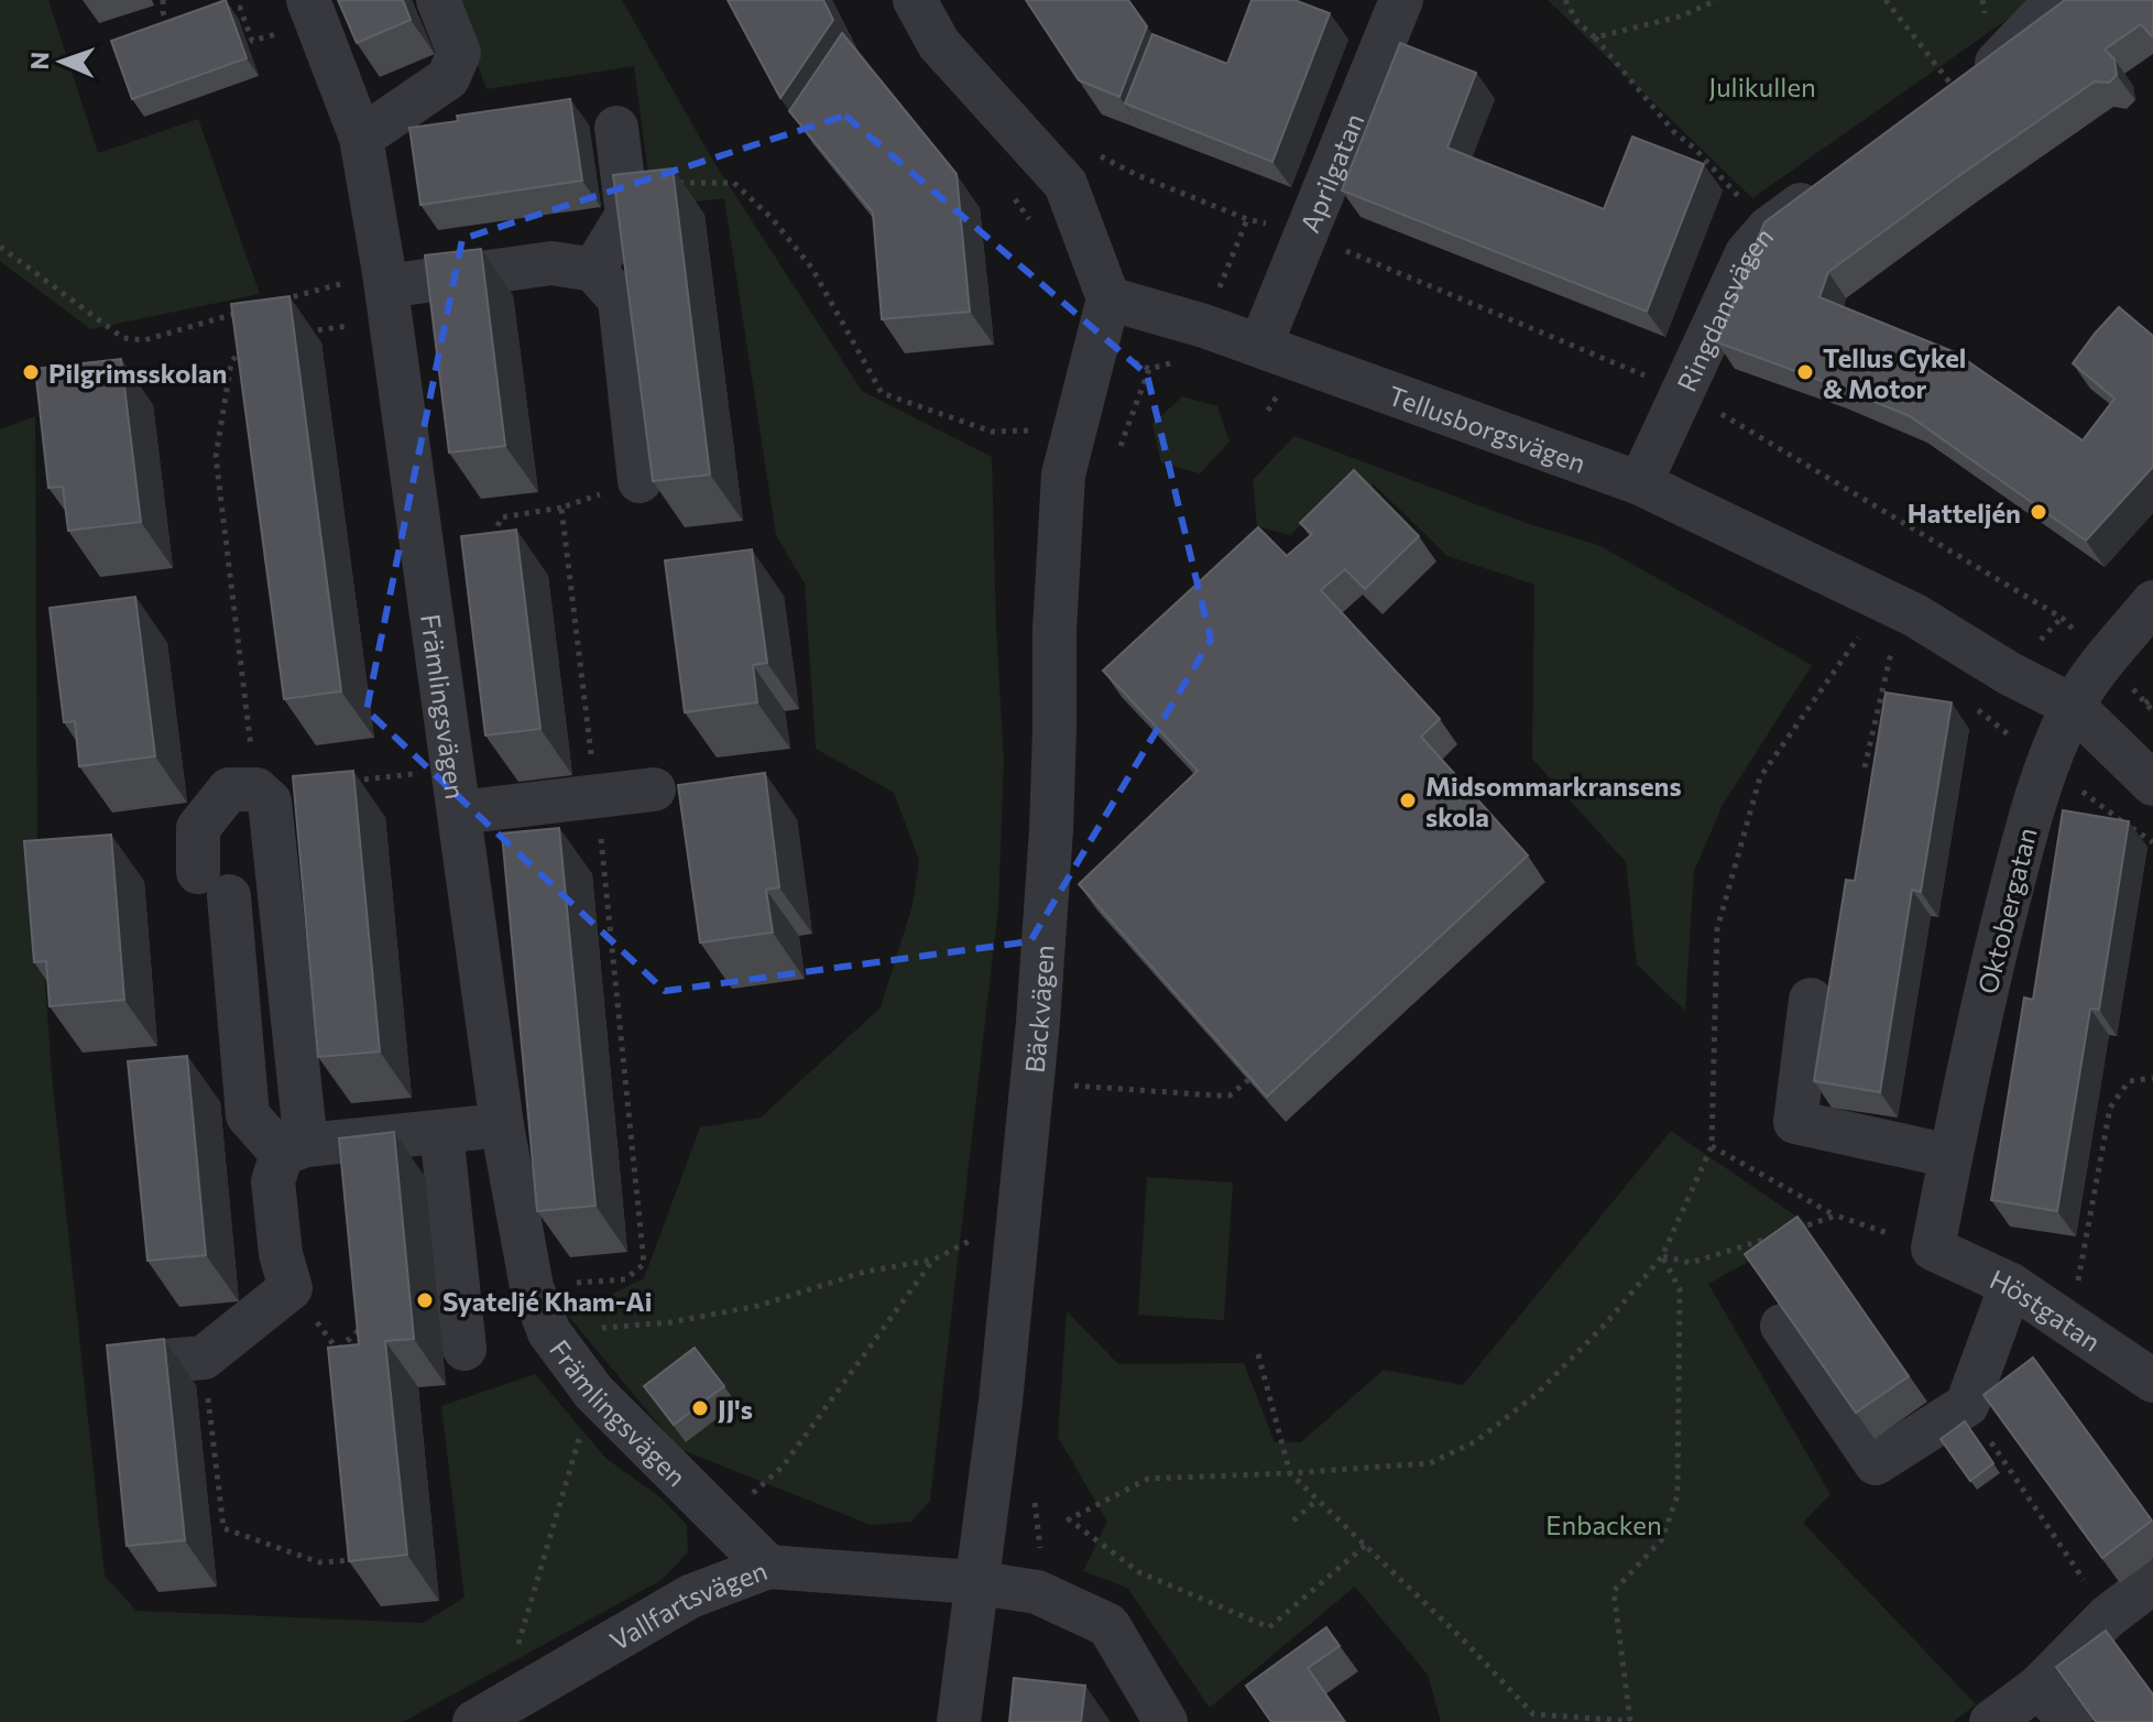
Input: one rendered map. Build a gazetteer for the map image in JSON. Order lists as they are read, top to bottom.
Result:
{
  "streets": {
    "street": [
      "Aprilgatan",
      "Ringdansvägen",
      "Tellusborgsvägen",
      "Främlingsvägen",
      "Oktobergatan",
      "Bäckvägen",
      "Höstgatan",
      "Vallfartsvägen"
    ]
  },
  "crossings": [
    ["Aprilgatan", "Tellusborgsvägen"],
    ["Ringdansvägen", "Tellusborgsvägen"],
    ["Tellusborgsvägen", "Oktobergatan"],
    ["Tellusborgsvägen", "Bäckvägen"],
    ["Främlingsvägen", "Vallfartsvägen"],
    ["Oktobergatan", "Höstgatan"],
    ["Bäckvägen", "Vallfartsvägen"]
  ],
  "parks": ["Julikullen", "Enbacken"],
  "places": [
    "Pilgrimsskolan",
    "Tellus Cykel & Motor",
    "Hatteljén",
    "Midsommarkransens skola",
    "Syateljé Kham-Ai",
    "JJ's"
  ],
  "north": "left"
}
